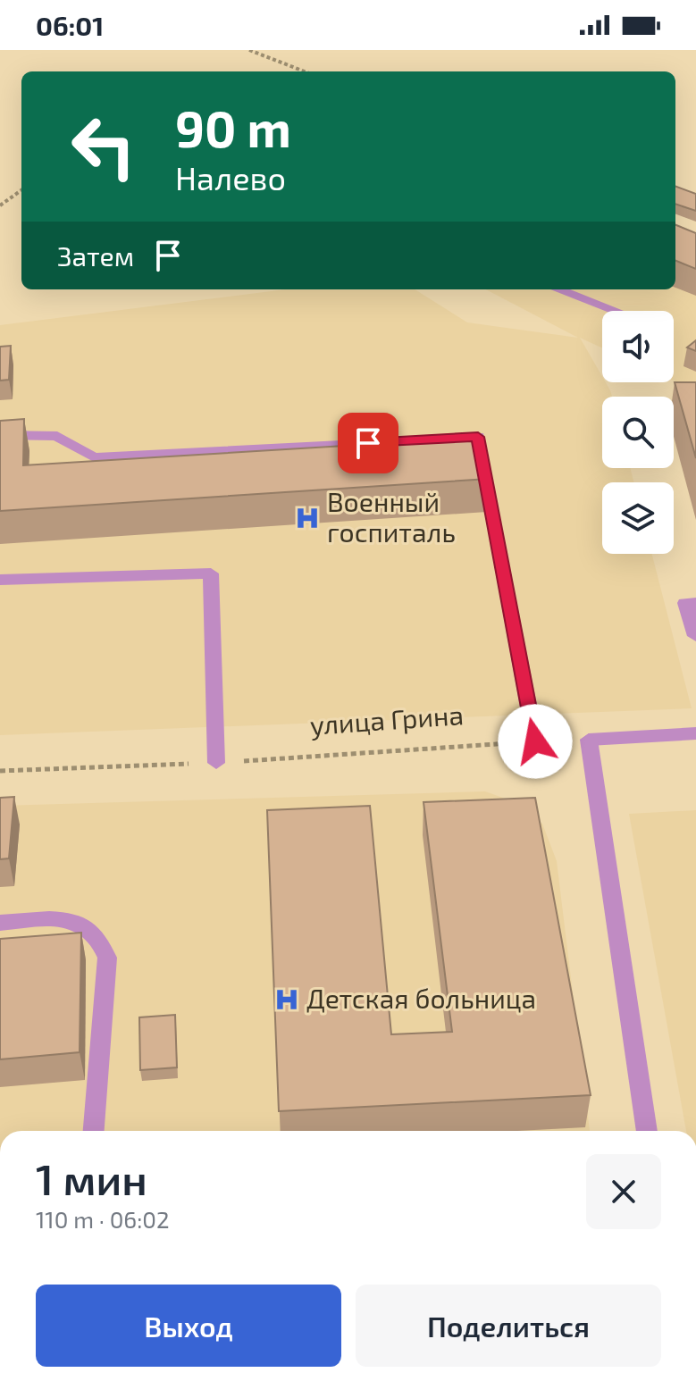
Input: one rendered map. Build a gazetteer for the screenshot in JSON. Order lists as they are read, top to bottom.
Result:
{
  "streets": {
    "path": ["улица Грина"]
  },
  "places": {
    "hospital": ["Военный госпиталь", "Детская больница"]
  },
  "page": {
    "status": "06:01",
    "turn": ["90 m", "Налево"],
    "then": "Затем",
    "heading": ["1 мин", "110 m · 06:02"],
    "buttons": ["Выход", "Поделиться"]
  }
}
